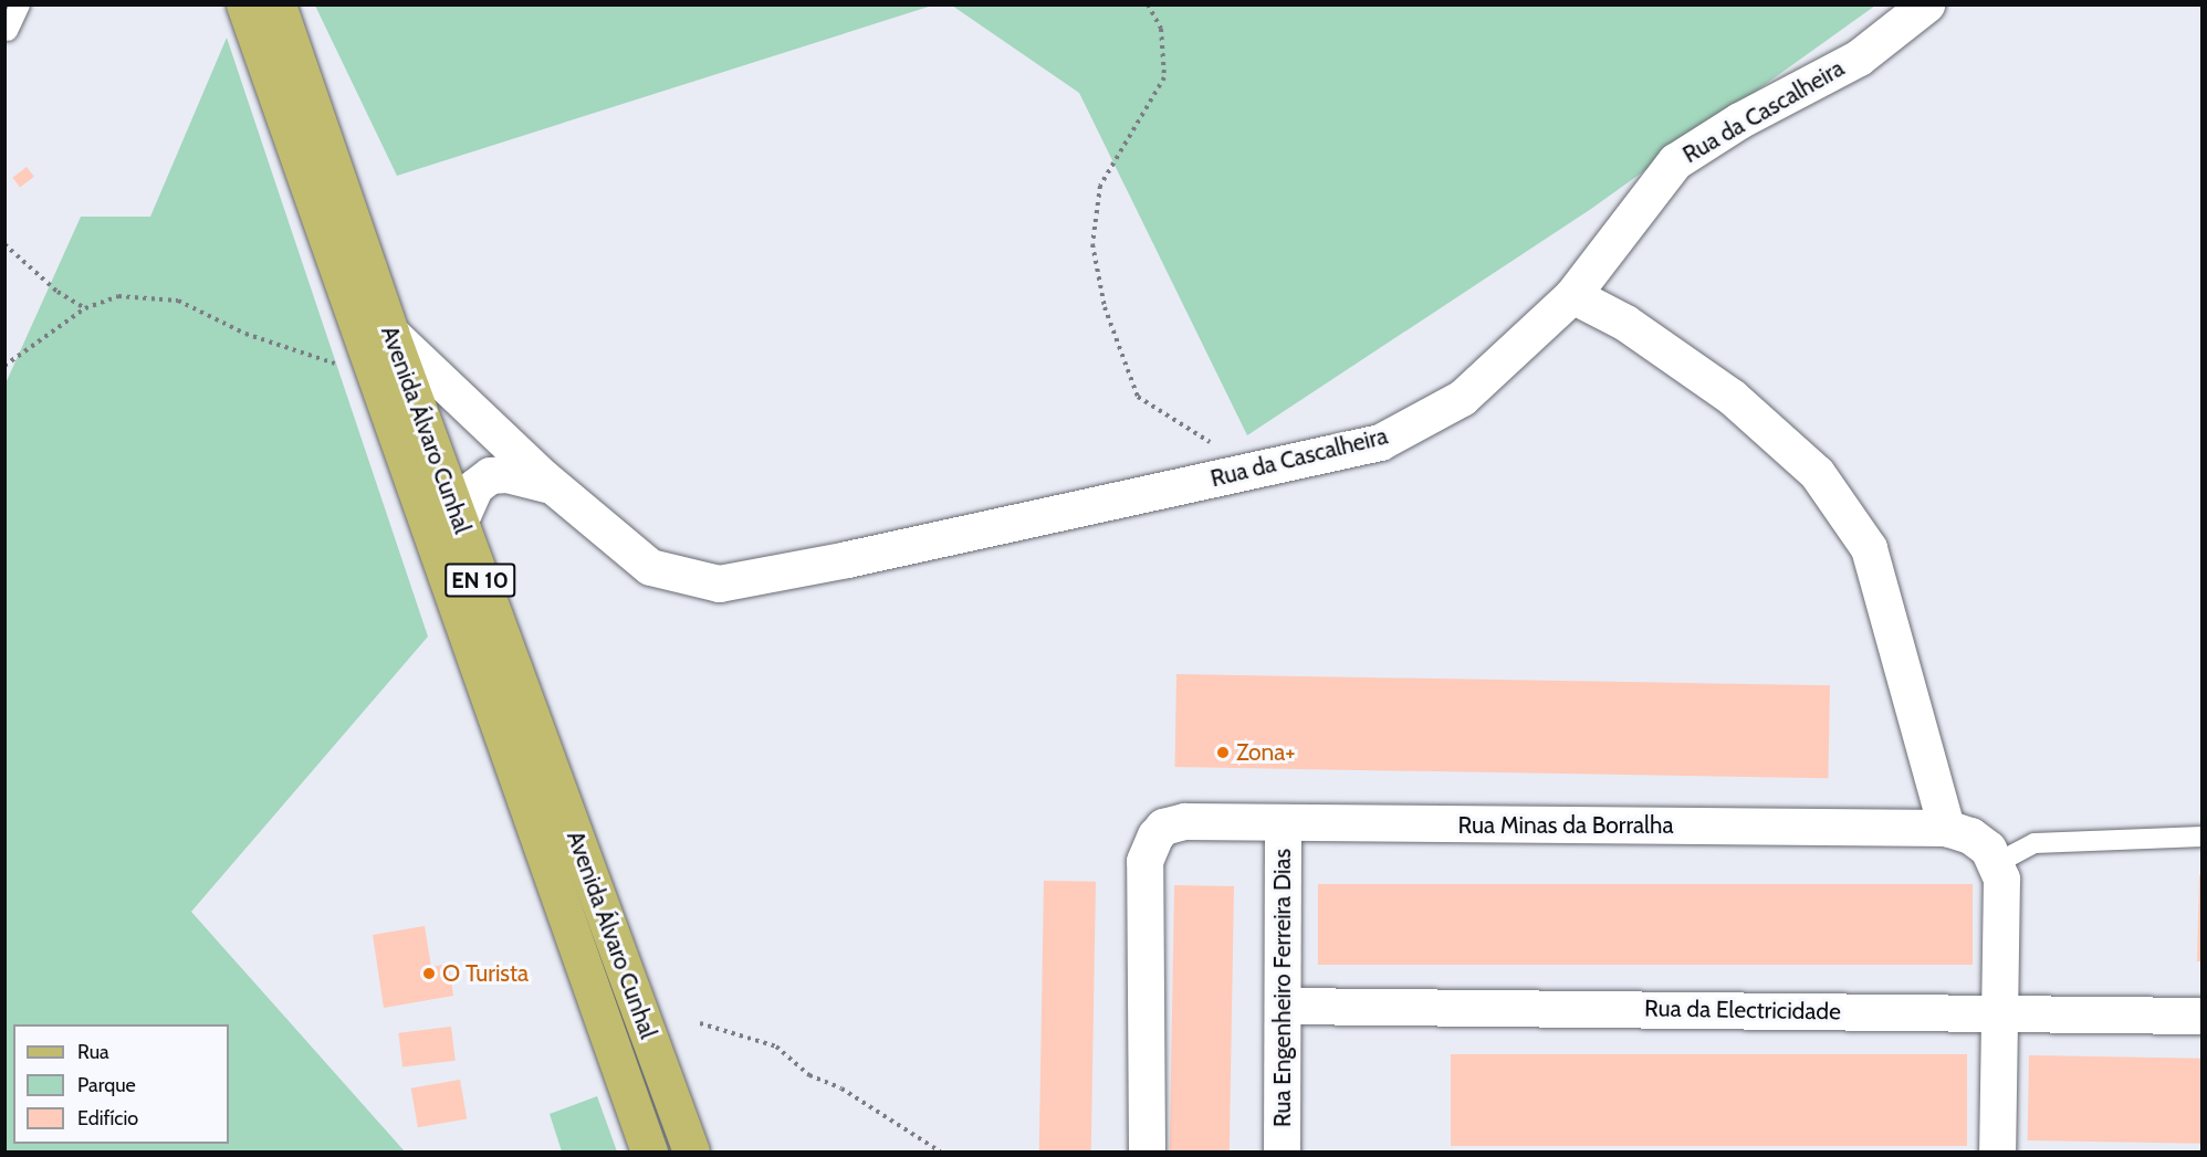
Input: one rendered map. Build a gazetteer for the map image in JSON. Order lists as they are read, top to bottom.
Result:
{
  "streets": {
    "main road": ["Avenida Álvaro Cunhal", "EN 10"],
    "street": [
      "Rua da Cascalheira",
      "Rua Minas da Borralha",
      "Rua Engenheiro Ferreira Dias",
      "Rua da Electricidade"
    ]
  },
  "crossings": [
    ["Rua da Cascalheira", "Avenida Álvaro Cunhal"],
    ["Rua Minas da Borralha", "Rua Engenheiro Ferreira Dias"],
    ["Rua Engenheiro Ferreira Dias", "Rua da Electricidade"]
  ],
  "places": ["Zona+", "O Turista"],
  "legend": ["Rua", "Parque", "Edifício"]
}
